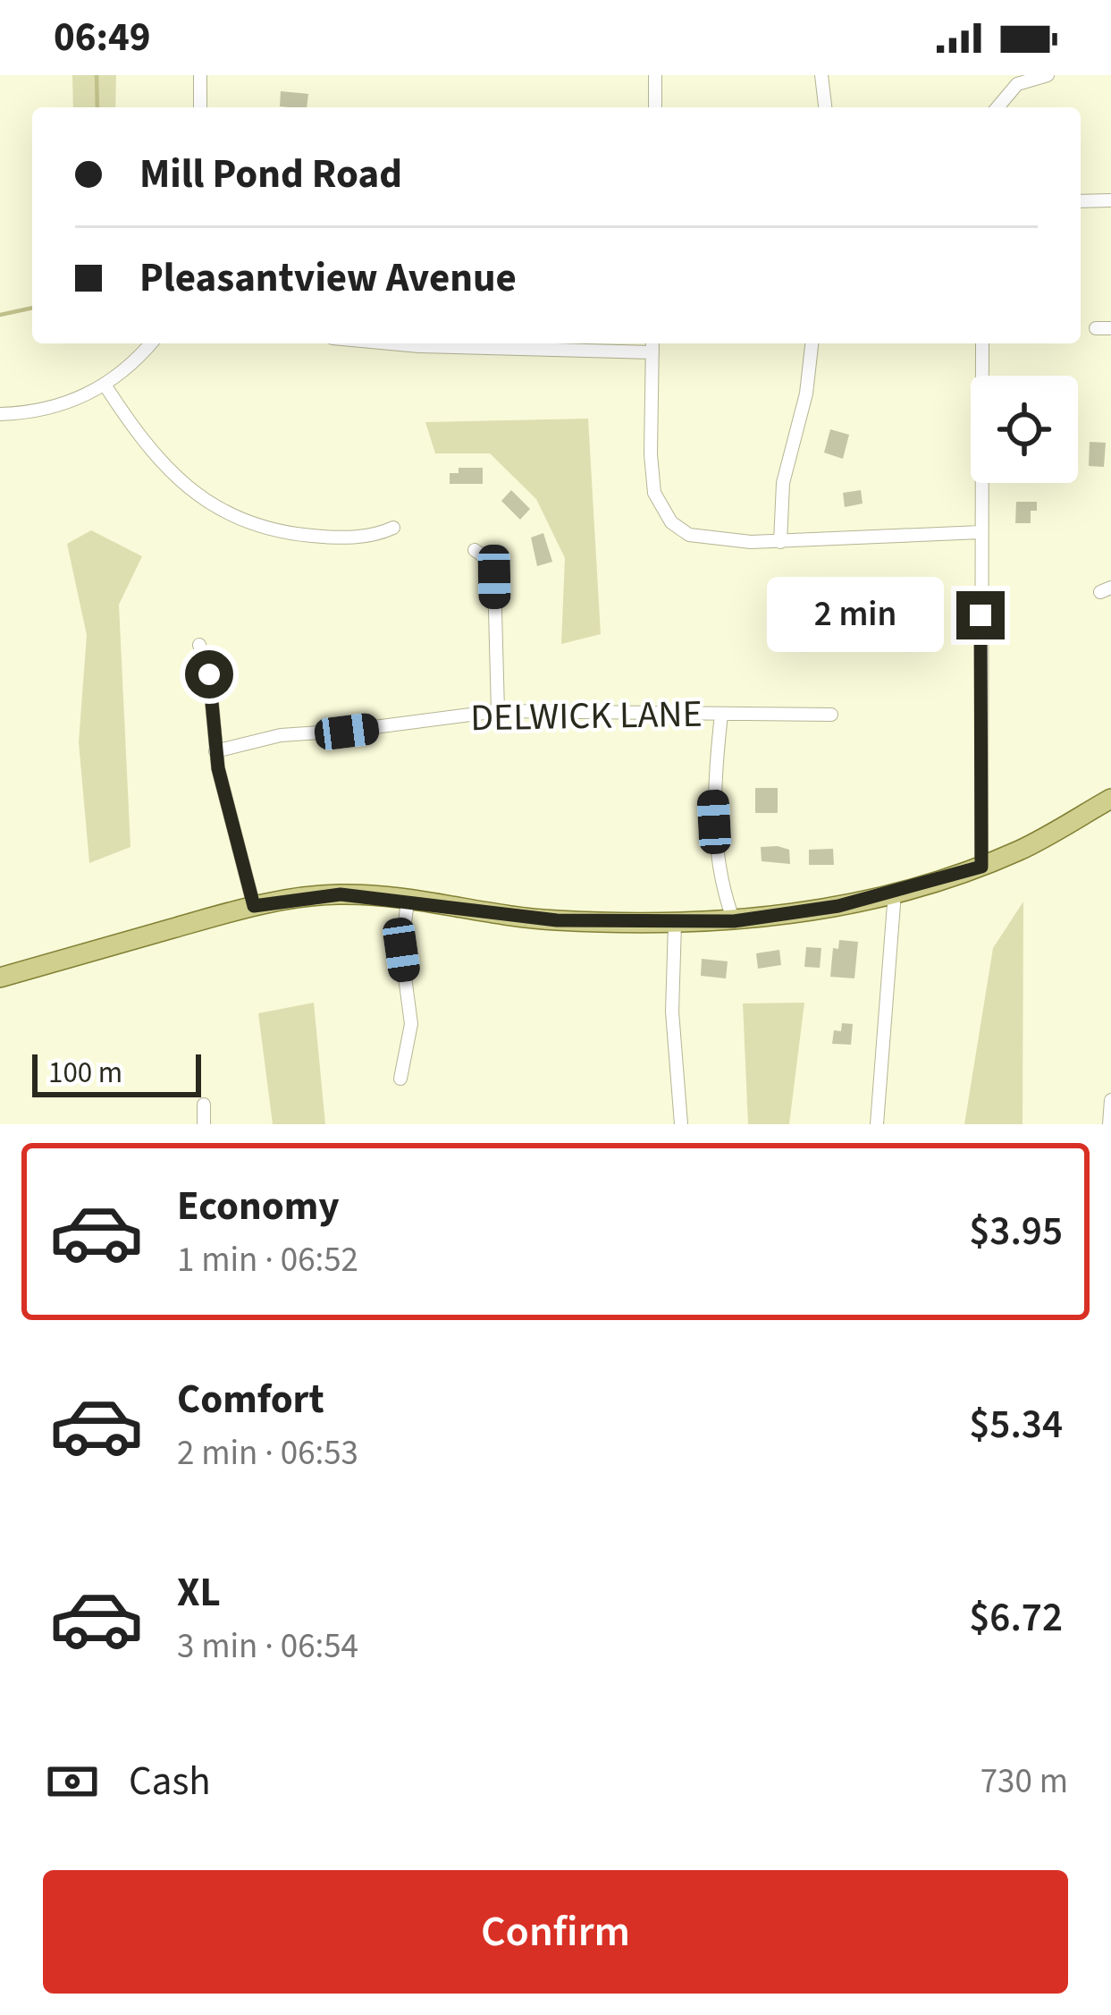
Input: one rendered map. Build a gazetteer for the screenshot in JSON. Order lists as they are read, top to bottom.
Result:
{
  "streets": {
    "street": ["DELWICK LANE"]
  },
  "scale_bar": "100 m",
  "page": {
    "status": "06:49",
    "banner": ["Mill Pond Road", "Pleasantview Avenue"],
    "bubble": "2 min",
    "scale": "100 m",
    "list": [
      {
        "name": "Economy",
        "note": "1 min · 06:52",
        "value": "$3.95"
      },
      {
        "name": "Comfort",
        "note": "2 min · 06:53",
        "value": "$5.34"
      },
      {
        "name": "XL",
        "note": "3 min · 06:54",
        "value": "$6.72"
      }
    ],
    "pay": ["Cash", "730 m"],
    "buttons": "Confirm"
  }
}
